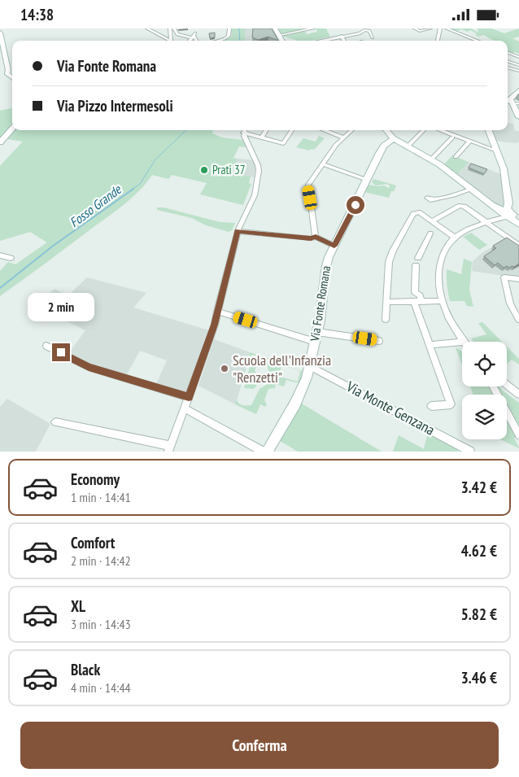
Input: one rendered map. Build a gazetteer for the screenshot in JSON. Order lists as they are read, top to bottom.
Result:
{
  "streets": {
    "street": ["Via Fonte Romana", "Via Monte Genzana"]
  },
  "crossings": [
    ["Via Fonte Romana", "Via Monte Genzana"]
  ],
  "water": ["Fosso Grande"],
  "places": ["Prati 37", "Scuola dell'Infanzia \"Renzetti\""],
  "page": {
    "status": "14:38",
    "banner": ["Via Fonte Romana", "Via Pizzo Intermesoli"],
    "bubble": "2 min",
    "list": [
      {
        "name": "Economy",
        "note": "1 min · 14:41",
        "value": "3.42 €"
      },
      {
        "name": "Comfort",
        "note": "2 min · 14:42",
        "value": "4.62 €"
      },
      {
        "name": "XL",
        "note": "3 min · 14:43",
        "value": "5.82 €"
      },
      {
        "name": "Black",
        "note": "4 min · 14:44",
        "value": "3.46 €"
      }
    ],
    "buttons": "Conferma"
  }
}
